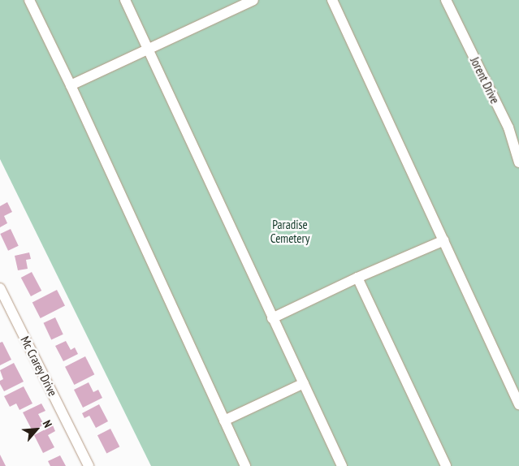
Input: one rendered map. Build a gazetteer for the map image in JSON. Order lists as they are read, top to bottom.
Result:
{
  "streets": {
    "street": ["Jorent Drive", "Mc Crarey Drive"]
  },
  "parks": ["Paradise Cemetery"],
  "north": "top right"
}
